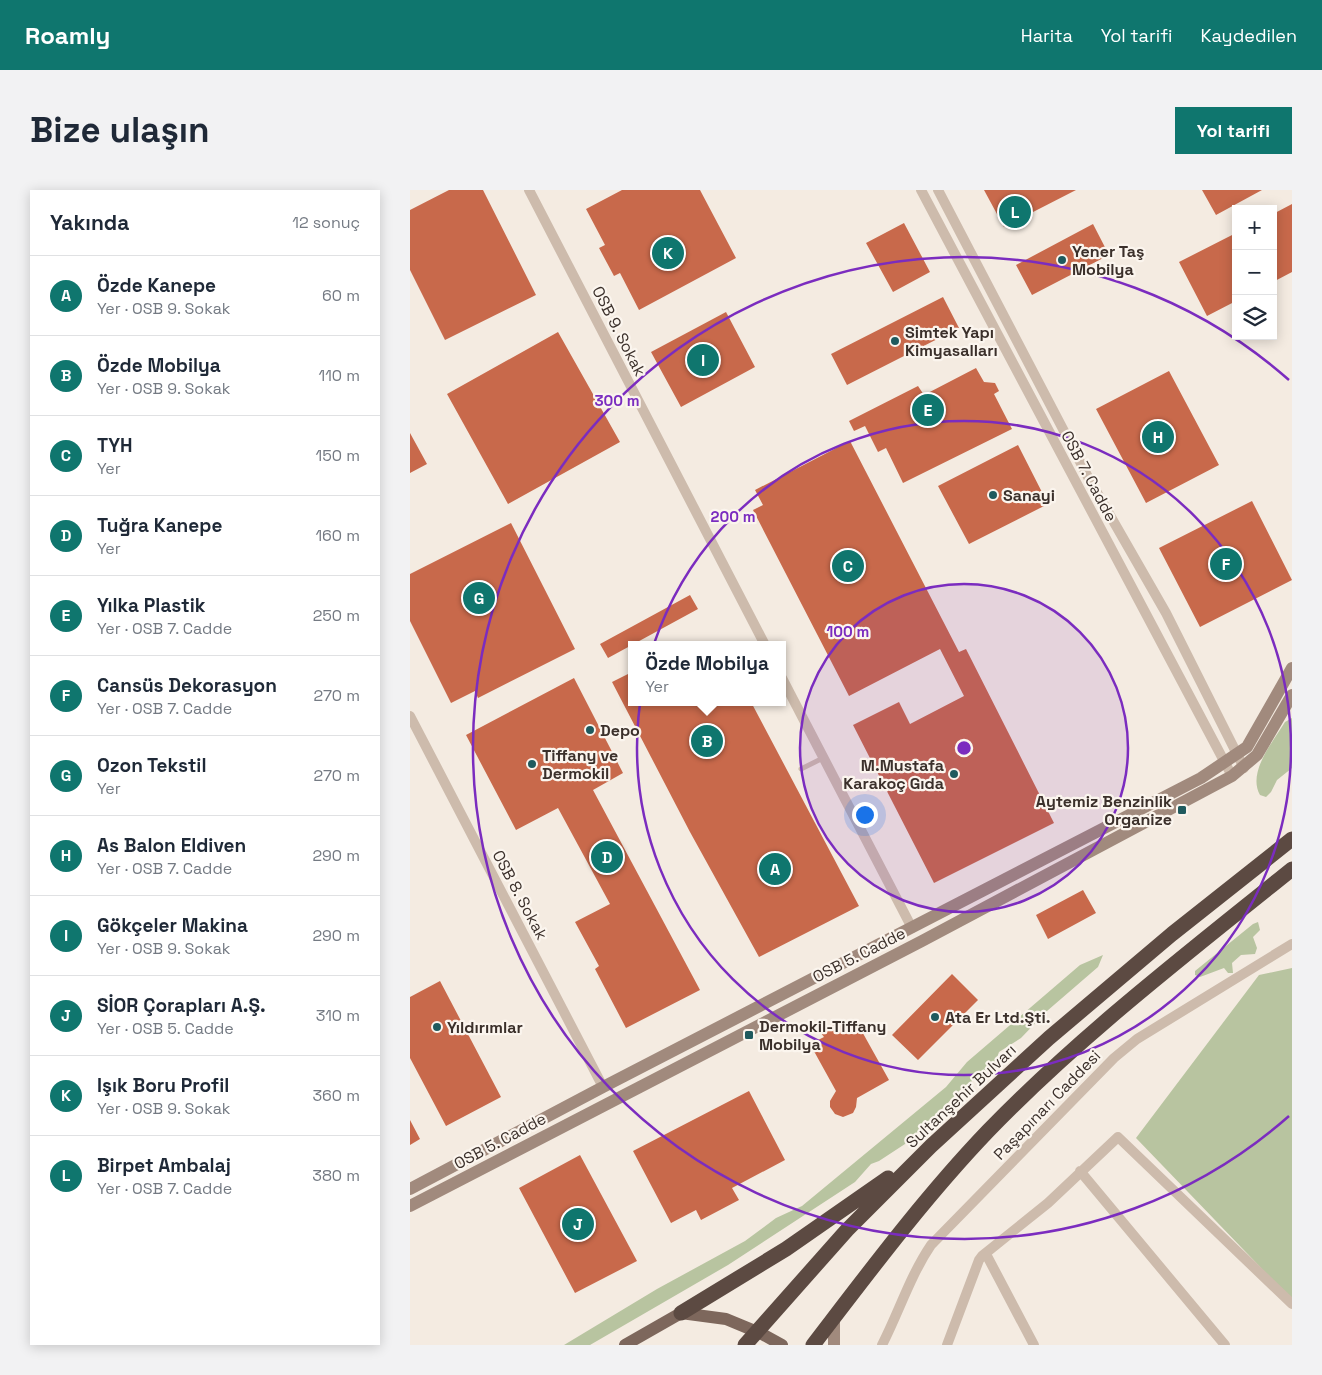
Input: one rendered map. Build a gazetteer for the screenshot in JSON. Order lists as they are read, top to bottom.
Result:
{
  "streets": {
    "highway": ["Sultanşehir Bulvarı"],
    "street": [
      "OSB 9. Sokak",
      "OSB 7. Cadde",
      "OSB 8. Sokak",
      "OSB 5. Cadde",
      "Paşapınarı Caddesi"
    ]
  },
  "crossings": [
    ["OSB 7. Cadde", "OSB 5. Cadde"]
  ],
  "places": {
    "other": [
      "Yener Taş Mobilya",
      "Simtek Yapı Kimyasalları",
      "Sanayi",
      "Depo",
      "Tiffany ve Dermokil",
      "M.Mustafa Karakoç Gıda",
      "Ata Er Ltd.Şti.",
      "Yıldırımlar"
    ],
    "transit": ["Aytemiz Benzinlik Organize", "Dermokil-Tiffany Mobilya"]
  },
  "page": {
    "header": "Roamly",
    "nav": ["Harita", "Yol tarifi", "Kaydedilen"],
    "buttons": "Yol tarifi",
    "title": "Bize ulaşın",
    "heading": ["Yakında", "12 sonuç"],
    "pins": [
      "L",
      "K",
      "I",
      "E",
      "H",
      "F",
      "C",
      "G",
      "B",
      "D",
      "A",
      "J"
    ],
    "map_buttons": ["+", "−"],
    "list": [
      {
        "mark": "A",
        "name": "Özde Kanepe",
        "note": "Yer · OSB 9. Sokak",
        "value": "60 m"
      },
      {
        "mark": "B",
        "name": "Özde Mobilya",
        "note": "Yer · OSB 9. Sokak",
        "value": "110 m"
      },
      {
        "mark": "C",
        "name": "TYH",
        "note": "Yer",
        "value": "150 m"
      },
      {
        "mark": "D",
        "name": "Tuğra Kanepe",
        "note": "Yer",
        "value": "160 m"
      },
      {
        "mark": "E",
        "name": "Yılka Plastik",
        "note": "Yer · OSB 7. Cadde",
        "value": "250 m"
      },
      {
        "mark": "F",
        "name": "Cansüs Dekorasyon",
        "note": "Yer · OSB 7. Cadde",
        "value": "270 m"
      },
      {
        "mark": "G",
        "name": "Ozon Tekstil",
        "note": "Yer",
        "value": "270 m"
      },
      {
        "mark": "H",
        "name": "As Balon Eldiven",
        "note": "Yer · OSB 7. Cadde",
        "value": "290 m"
      },
      {
        "mark": "I",
        "name": "Gökçeler Makina",
        "note": "Yer · OSB 9. Sokak",
        "value": "290 m"
      },
      {
        "mark": "J",
        "name": "SİOR Çorapları A.Ş.",
        "note": "Yer · OSB 5. Cadde",
        "value": "310 m"
      },
      {
        "mark": "K",
        "name": "Işık Boru Profil",
        "note": "Yer · OSB 9. Sokak",
        "value": "360 m"
      },
      {
        "mark": "L",
        "name": "Birpet Ambalaj",
        "note": "Yer · OSB 7. Cadde",
        "value": "380 m"
      }
    ],
    "popup": ["Özde Mobilya", "Yer"]
  },
  "rings": ["300 m", "200 m", "100 m"]
}
